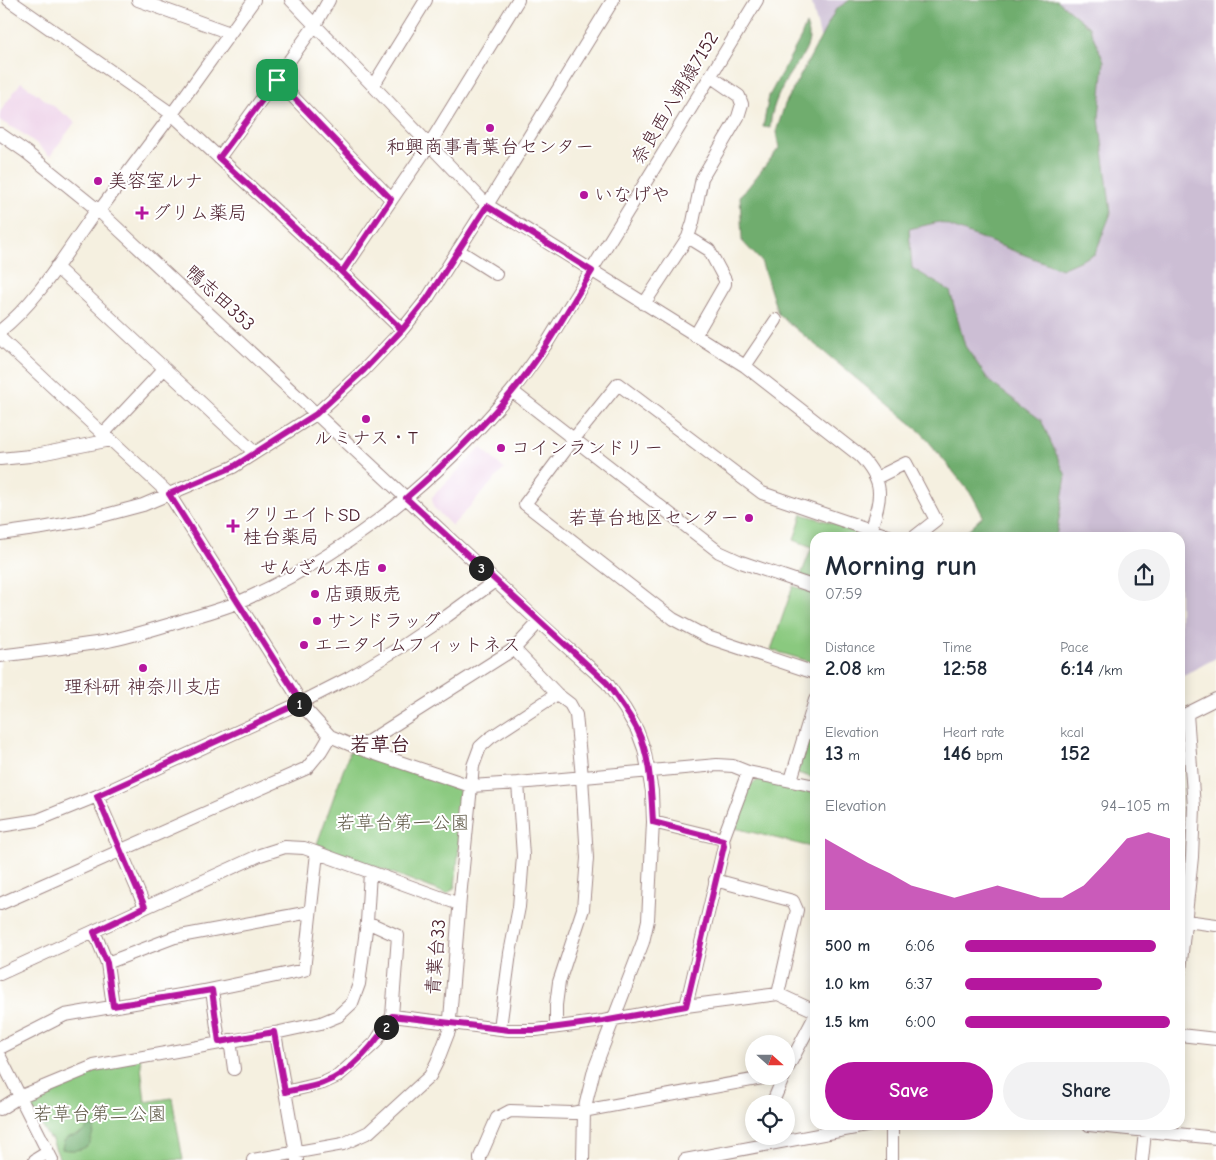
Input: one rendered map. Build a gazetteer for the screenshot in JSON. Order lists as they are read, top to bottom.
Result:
{
  "streets": {
    "street": ["奈良西八朔線7152", "鴨志田353", "青葉台33"]
  },
  "crossings": [
    ["奈良西八朔線7152", "鴨志田353"]
  ],
  "districts": ["若草台"],
  "parks": ["若草台第一公園", "若草台第二公園"],
  "places": {
    "other": [
      "和興商事青葉台センター",
      "美容室ルナ",
      "いなげや",
      "ルミナス・T",
      "コインランドリー",
      "若草台地区センター",
      "せんざん本店",
      "店頭販売",
      "サンドラッグ",
      "エニタイムフィットネス",
      "理科研 神奈川支店"
    ],
    "health": ["グリム薬局", "クリエイトSD 桂台薬局"]
  },
  "north": "right",
  "page": {
    "heading": ["Morning run", "07:59"],
    "pins": ["3", "1", "2"],
    "stats": [
      ["Distance", "2.08 km"],
      ["Time", "12:58"],
      ["Pace", "6:14 /km"],
      ["Elevation", "13 m"],
      ["Heart rate", "146 bpm"],
      ["kcal", "152"]
    ],
    "chart": ["Elevation", "94–105 m"],
    "list": [
      {
        "name": "500 m",
        "note": "6:06"
      },
      {
        "name": "1.0 km",
        "note": "6:37"
      },
      {
        "name": "1.5 km",
        "note": "6:00"
      }
    ],
    "buttons": ["Save", "Share"]
  }
}
